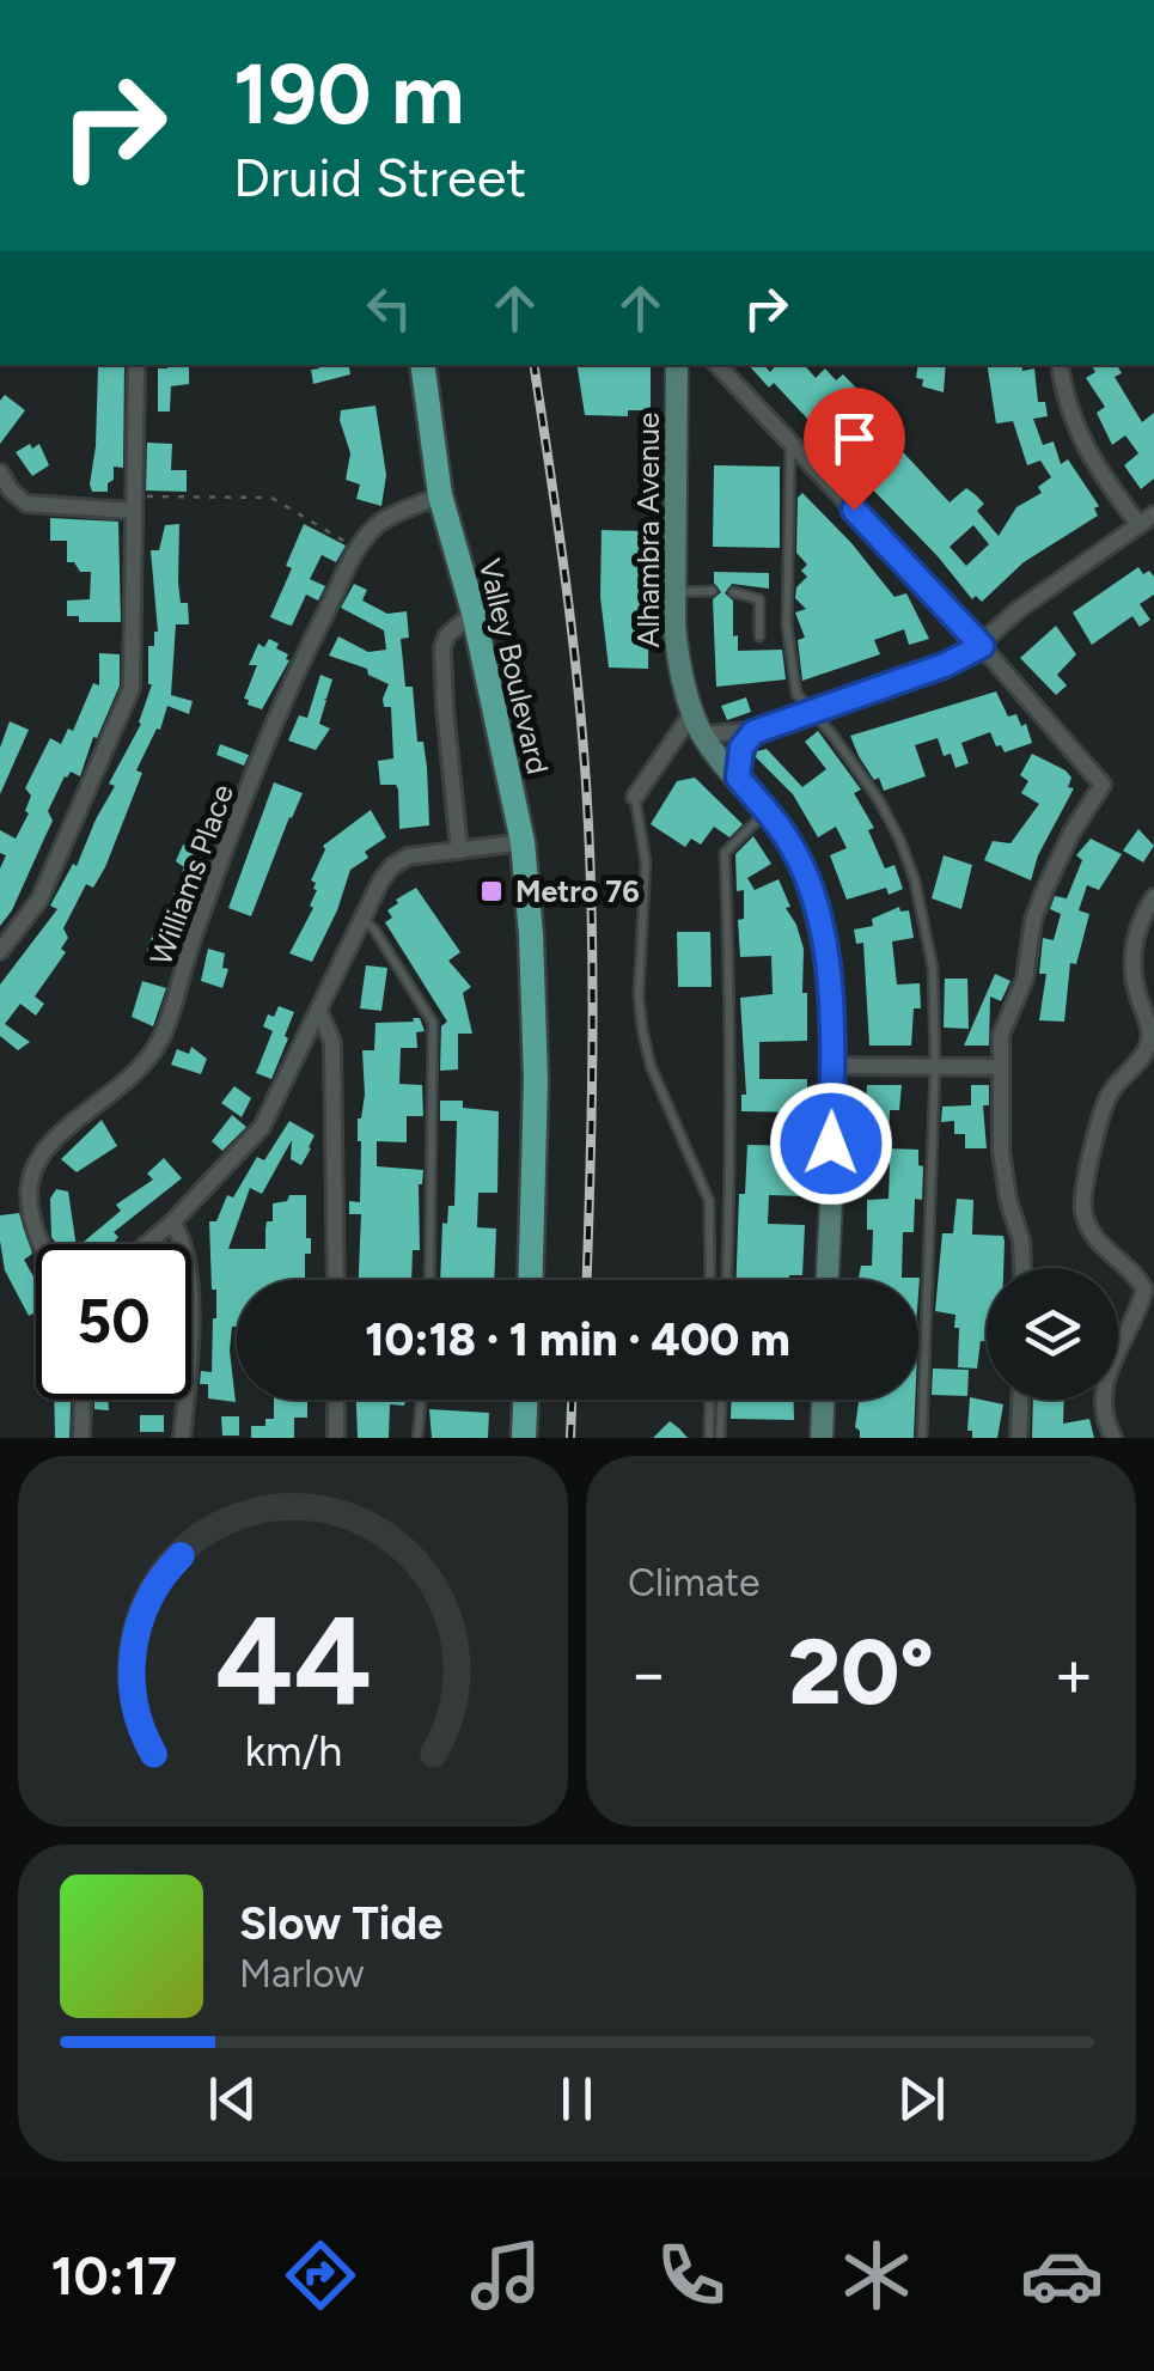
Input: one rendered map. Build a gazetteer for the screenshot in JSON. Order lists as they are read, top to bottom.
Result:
{
  "streets": {
    "main road": ["Alhambra Avenue", "Valley Boulevard"],
    "street": ["Williams Place"]
  },
  "crossings": [
    ["Valley Boulevard", "Williams Place"]
  ],
  "places": {
    "transit": ["Metro 76"]
  },
  "page": {
    "turn": ["190 m", "Druid Street"],
    "limit": "50",
    "trip": "10:18 · 1 min · 400 m",
    "tile": "Climate",
    "heat": ["−", "20°", "+"],
    "song": ["Slow Tide", "Marlow"],
    "tabs": "10:17",
    "gauge": ["44", "km/h"]
  }
}
